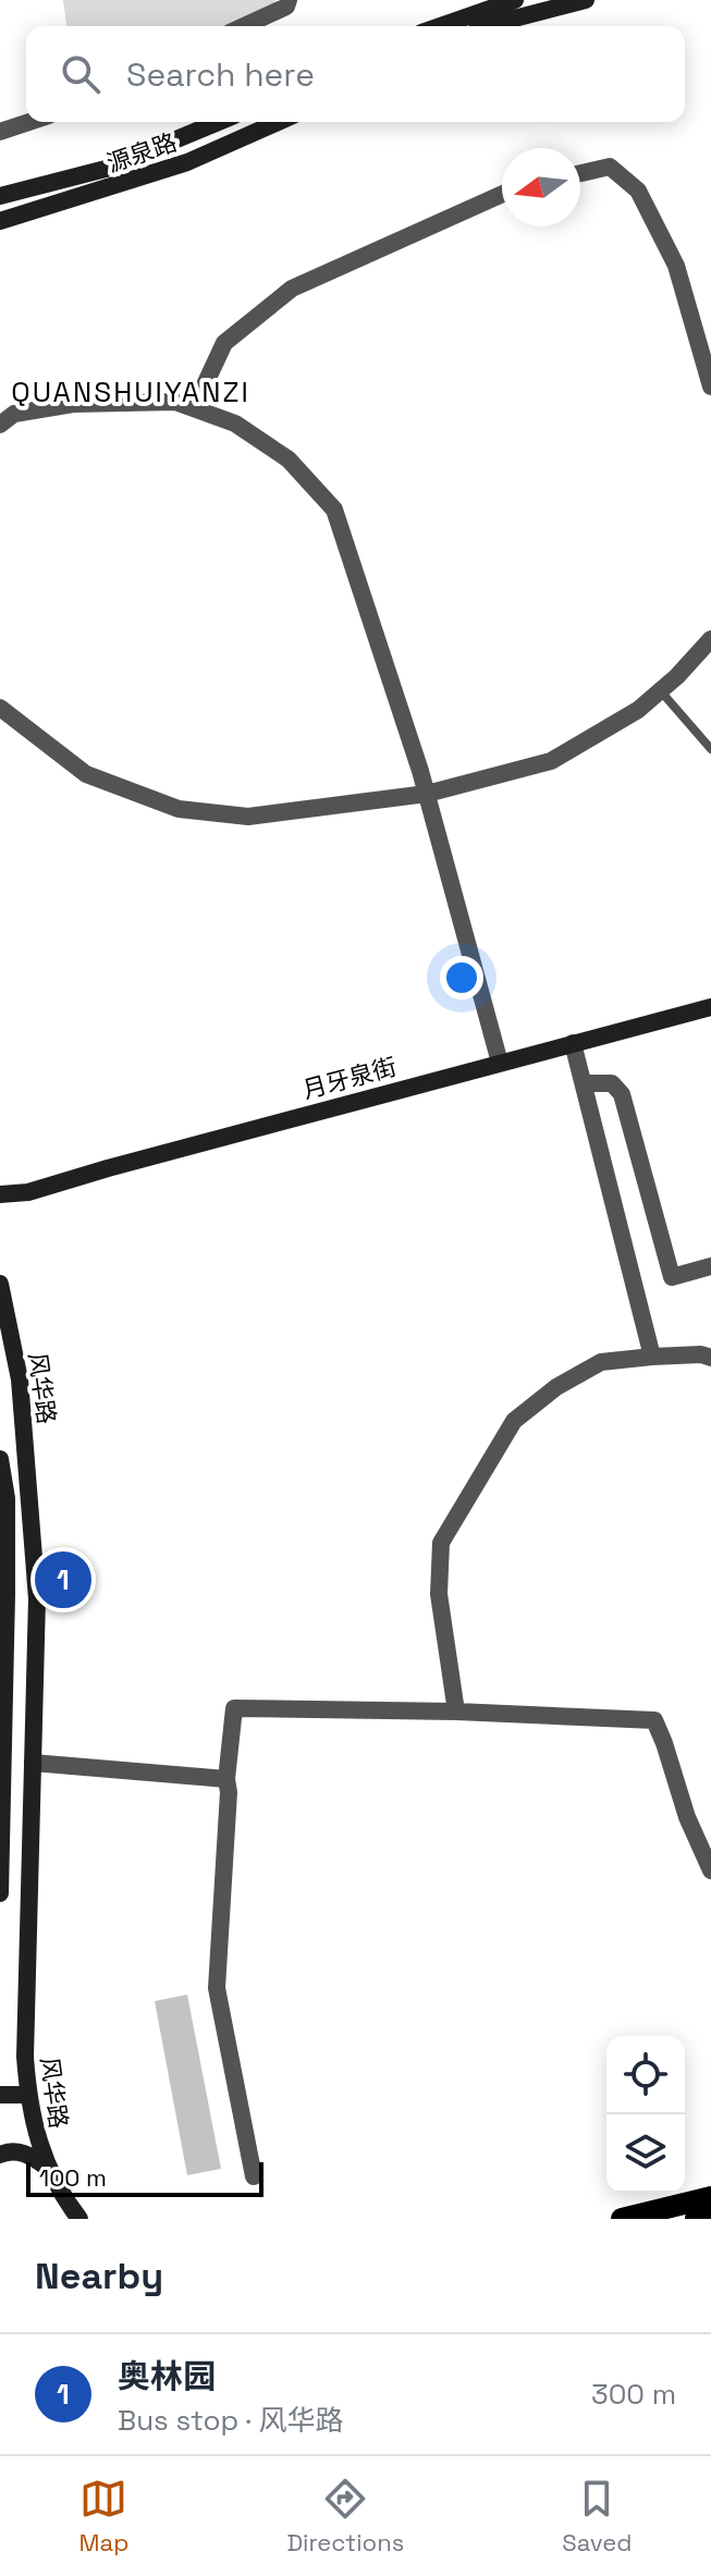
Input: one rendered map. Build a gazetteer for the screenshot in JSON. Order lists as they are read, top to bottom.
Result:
{
  "streets": {
    "street": ["源泉路", "月牙泉街", "风华路"]
  },
  "districts": ["QUANSHUIYANZI"],
  "scale_bar": "100 m",
  "north": "left",
  "page": {
    "search": "Search here",
    "pins": "1",
    "scale": "100 m",
    "heading": "Nearby",
    "list": [
      {
        "mark": "1",
        "name": "奥林园",
        "note": "Bus stop · 风华路",
        "value": "300 m"
      }
    ],
    "nav": ["Map", "Directions", "Saved"]
  }
}
